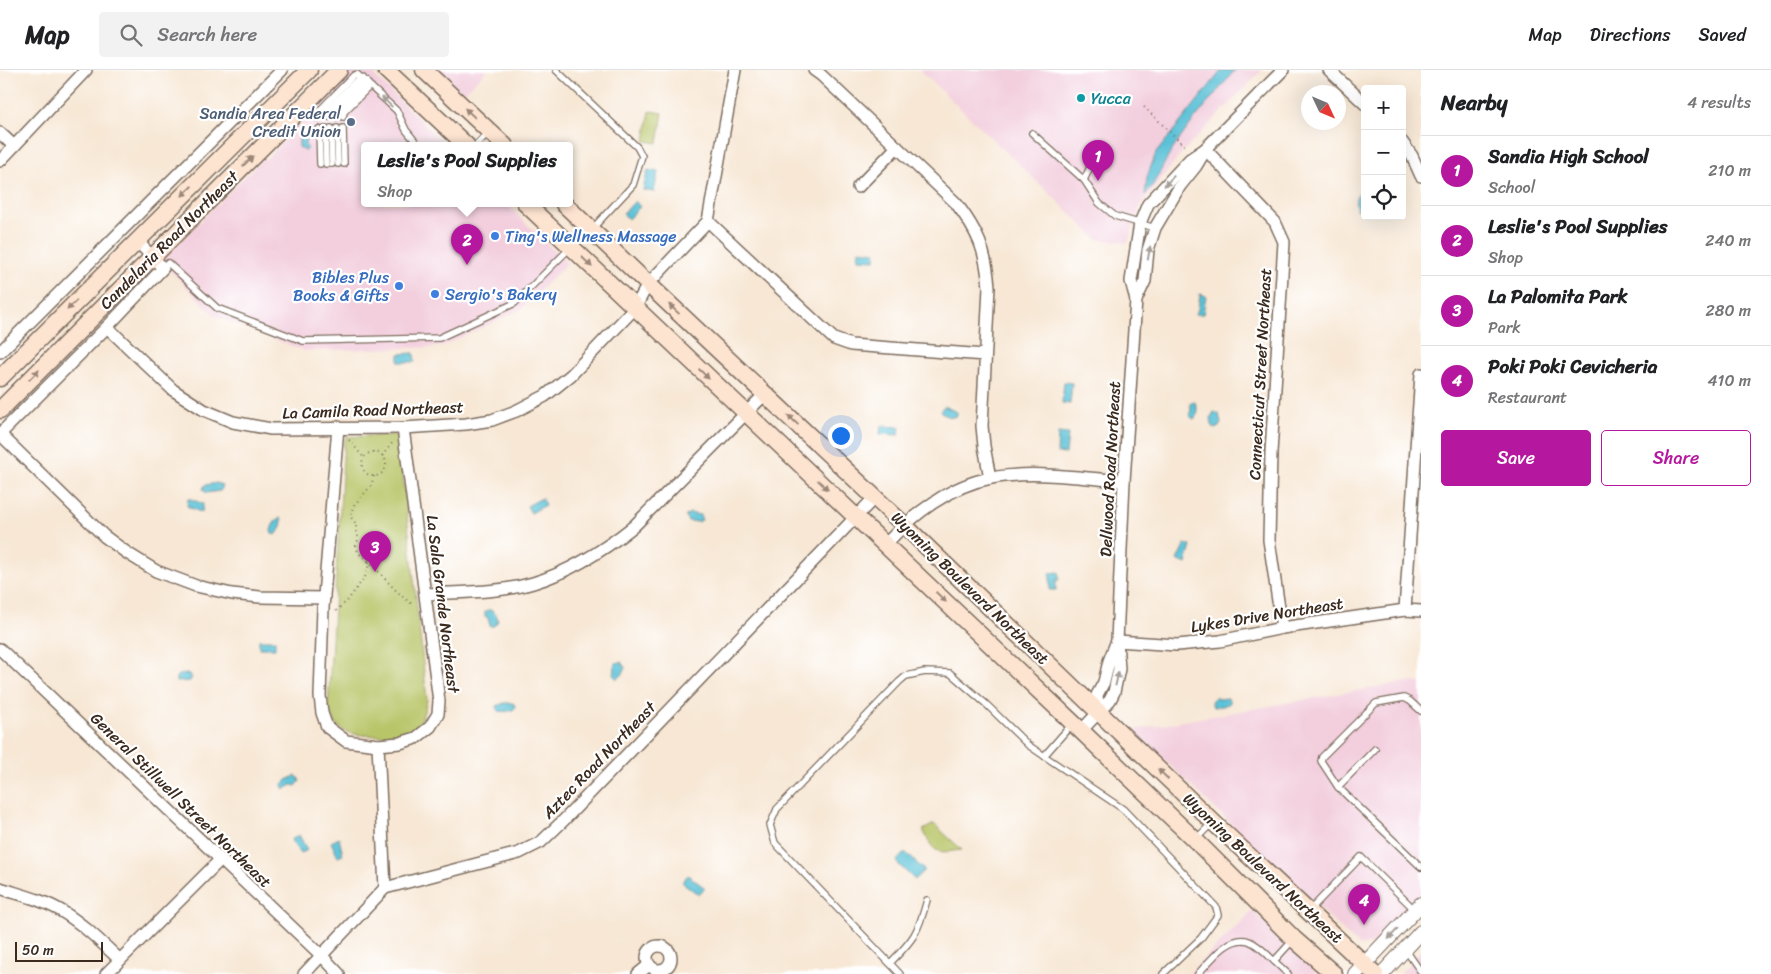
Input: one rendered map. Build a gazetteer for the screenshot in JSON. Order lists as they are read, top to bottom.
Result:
{
  "streets": {
    "main road": ["Candelaria Road Northeast", "Wyoming Boulevard Northeast"],
    "street": [
      "Connecticut Street Northeast",
      "La Camila Road Northeast",
      "Dellwood Road Northeast",
      "La Sala Grande Northeast",
      "Lykes Drive Northeast",
      "Aztec Road Northeast",
      "General Stillwell Street Northeast"
    ]
  },
  "crossings": [
    ["Connecticut Street Northeast", "Dellwood Road Northeast"],
    ["Connecticut Street Northeast", "Lykes Drive Northeast"],
    ["La Camila Road Northeast", "Wyoming Boulevard Northeast"],
    ["La Camila Road Northeast", "La Sala Grande Northeast"],
    ["Dellwood Road Northeast", "Wyoming Boulevard Northeast"],
    ["Dellwood Road Northeast", "Lykes Drive Northeast"],
    ["Wyoming Boulevard Northeast", "Aztec Road Northeast"]
  ],
  "places": [
    "Yucca",
    "Sandia Area Federal Credit Union",
    "Ting's Wellness Massage",
    "Bibles Plus Books & Gifts",
    "Sergio's Bakery"
  ],
  "scale_bar": "50 m",
  "north": "bottom right",
  "page": {
    "header": "Map",
    "search": "Search here",
    "nav": ["Map", "Directions", "Saved"],
    "heading": ["Nearby", "4 results"],
    "map_buttons": ["+", "−"],
    "list": [
      {
        "mark": "1",
        "name": "Sandia High School",
        "note": "School",
        "value": "210 m"
      },
      {
        "mark": "2",
        "name": "Leslie's Pool Supplies",
        "note": "Shop",
        "value": "240 m"
      },
      {
        "mark": "3",
        "name": "La Palomita Park",
        "note": "Park",
        "value": "280 m"
      },
      {
        "mark": "4",
        "name": "Poki Poki Cevicheria",
        "note": "Restaurant",
        "value": "410 m"
      }
    ],
    "pins": [
      "1",
      "2",
      "3",
      "4"
    ],
    "popup": ["Leslie's Pool Supplies", "Shop"],
    "buttons": ["Save", "Share"],
    "scale": "50 m"
  }
}
